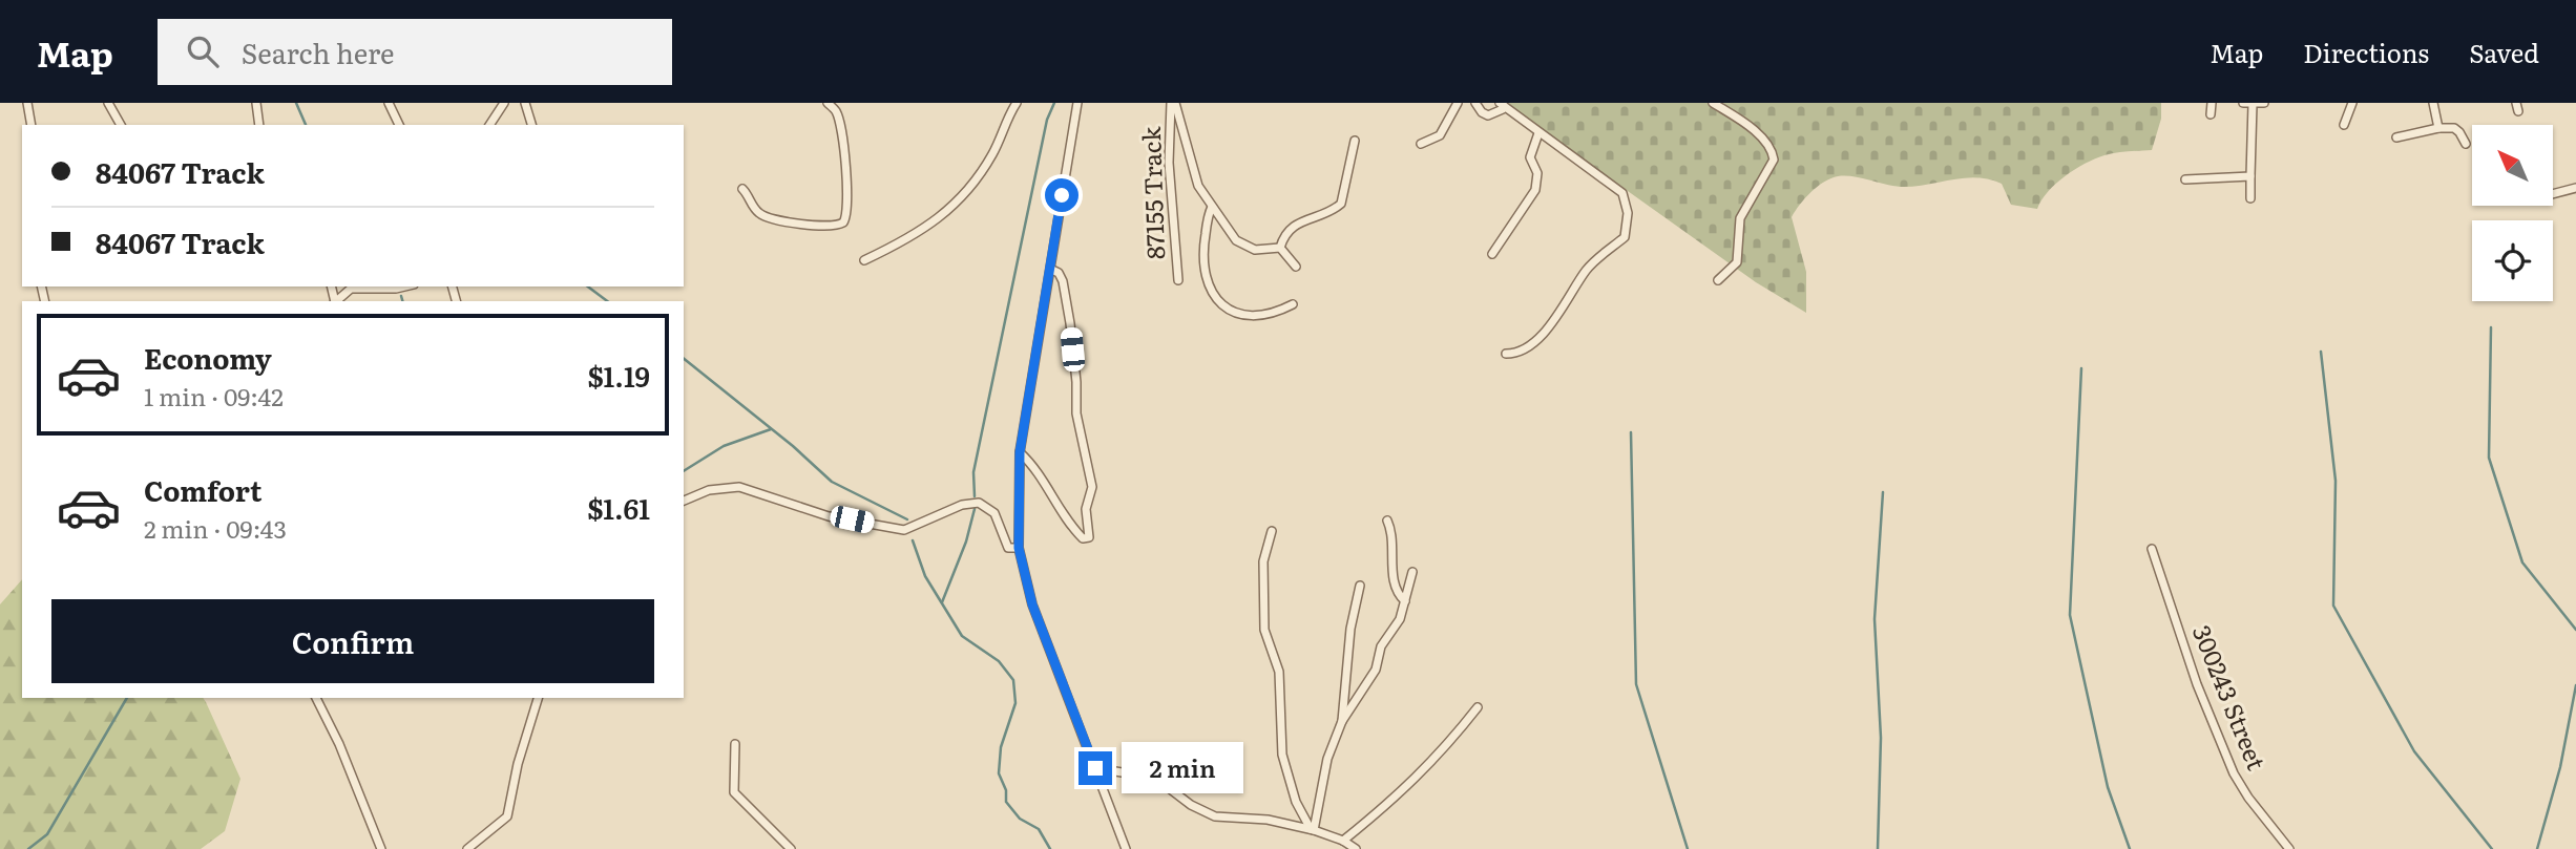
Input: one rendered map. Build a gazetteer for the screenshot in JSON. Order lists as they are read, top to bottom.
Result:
{
  "streets": {
    "street": ["87155 Track", "300243 Street"]
  },
  "north": "top left",
  "page": {
    "header": "Map",
    "search": "Search here",
    "nav": ["Map", "Directions", "Saved"],
    "banner": ["84067 Track", "84067 Track"],
    "list": [
      {
        "name": "Economy",
        "note": "1 min · 09:42",
        "value": "$1.19"
      },
      {
        "name": "Comfort",
        "note": "2 min · 09:43",
        "value": "$1.61"
      }
    ],
    "buttons": "Confirm",
    "bubble": "2 min"
  }
}
